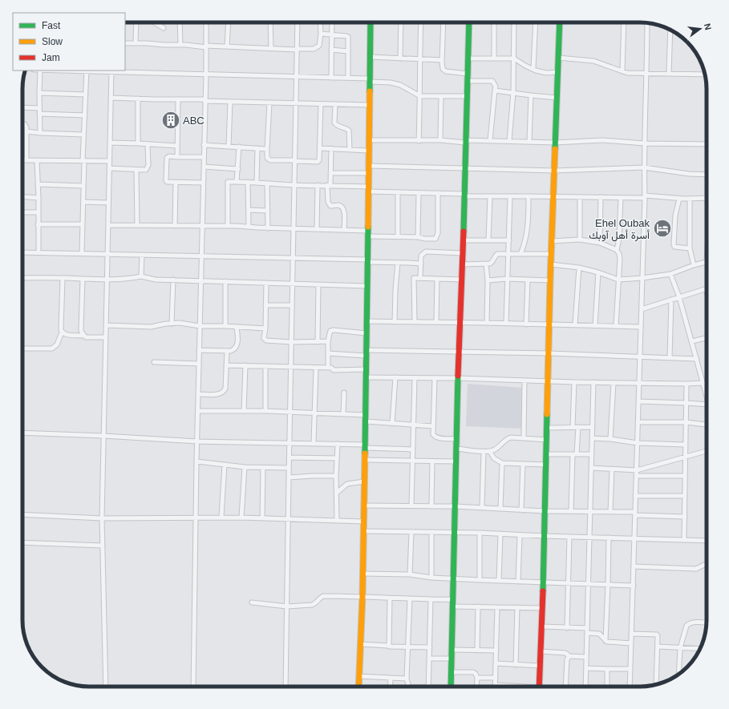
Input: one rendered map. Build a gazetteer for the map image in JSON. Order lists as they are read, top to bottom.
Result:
{
  "places": {
    "building": ["ABC"],
    "hotel": ["Ehel Oubak أسرة أهل آوبك"]
  },
  "legend": ["Fast", "Slow", "Jam"],
  "north": "right"
}
